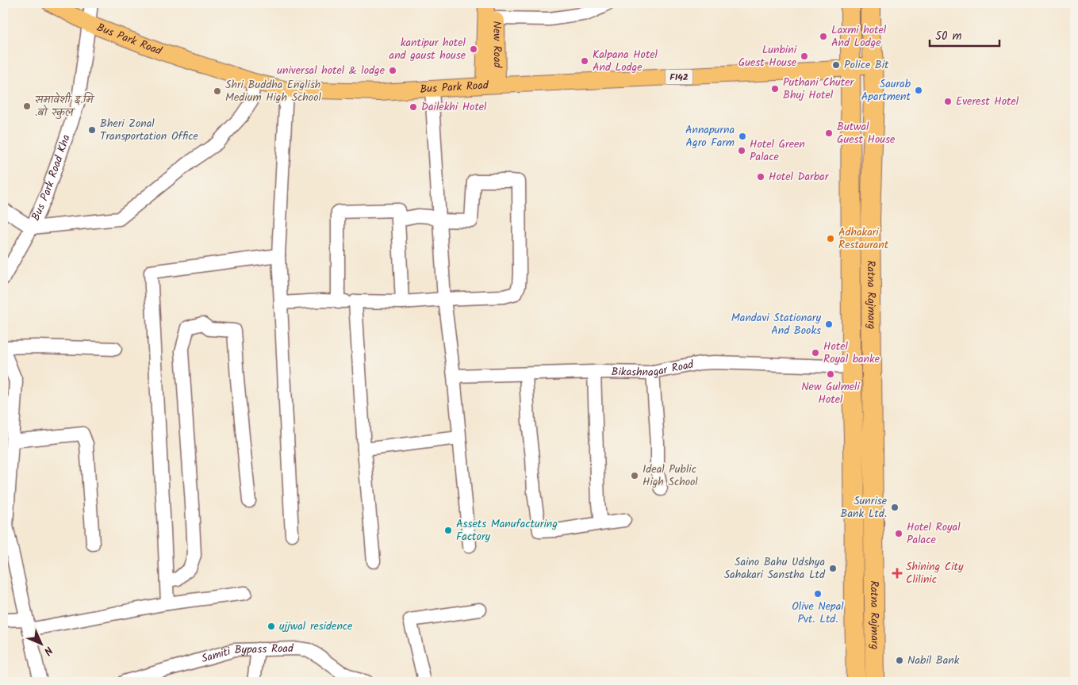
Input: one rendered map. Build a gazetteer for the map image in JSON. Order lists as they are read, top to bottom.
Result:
{
  "streets": {
    "highway": ["Ratna Rajmarg"],
    "main road": ["Bus Park Road", "New Road", "F142"],
    "street": ["Bus Park Road Kha", "Bikashnagar Road", "Samiti Bypass Road"]
  },
  "crossings": [
    ["Bus Park Road", "New Road"],
    ["Bus Park Road", "Bus Park Road Kha"],
    ["Bus Park Road", "Ratna Rajmarg"],
    ["Ratna Rajmarg", "Bikashnagar Road"]
  ],
  "places": {
    "other": [
      "Laxmi hotel And Lodge",
      "kantipur hotel and gaust house",
      "Lunbini Guest House",
      "Kalpana Hotel And Lodge",
      "Police Bit",
      "universal hotel & lodge",
      "Puthani Chuter Bhuj Hotel",
      "Saurab Apartment",
      "Shri Buddha English Medium High School",
      "Everest Hotel",
      "समावेशी इ.मि .बाे स्कुल",
      "Dailekhi Hotel",
      "Bheri Zonal Transportation Office",
      "Butwal Guest House",
      "Annapurna Agro Farm",
      "Hotel Green Palace",
      "Hotel Darbar",
      "Adhakari Restaurant",
      "Mandavi Stationary And Books",
      "Hotel Royal banke",
      "New Gulmeli Hotel",
      "Ideal Public High School",
      "Sunrise Bank Ltd.",
      "Assets Manufacturing Factory",
      "Hotel Royal Palace",
      "Saino Bahu Udshya Sahakari Sanstha Ltd",
      "Olive Nepal Pvt. Ltd.",
      "ujjwal residence",
      "Nabil Bank"
    ],
    "health": ["Shining City Clilinic"]
  },
  "scale_bar": "50 m",
  "north": "bottom right"
}
